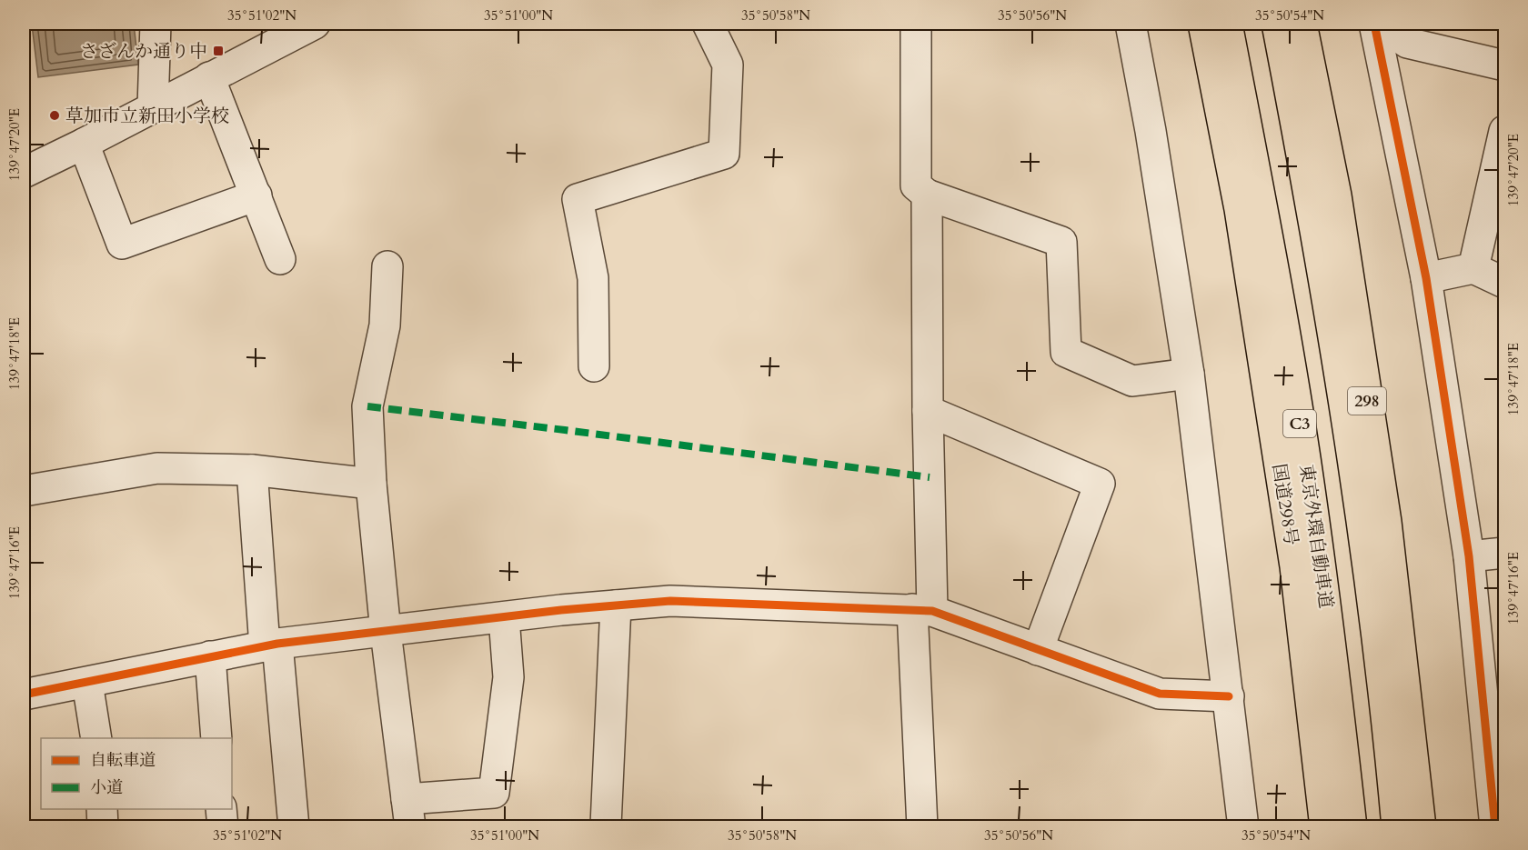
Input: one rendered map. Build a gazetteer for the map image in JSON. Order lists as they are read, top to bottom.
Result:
{
  "streets": {
    "highway": [
      "298",
      "C3",
      "国道298号",
      "東京外環自動車道"
    ]
  },
  "crossings": [
    ["国道298号", "東京外環自動車道"]
  ],
  "places": {
    "transit": ["さざんか通り中"],
    "other": ["草加市立新田小学校"]
  },
  "legend": ["自転車道", "小道"],
  "coordinates": [
    "35°51'02\"N",
    "35°51'00\"N",
    "35°50'58\"N",
    "35°50'56\"N",
    "35°50'54\"N",
    "139°47'20\"E",
    "139°47'18\"E",
    "139°47'16\"E"
  ]
}
